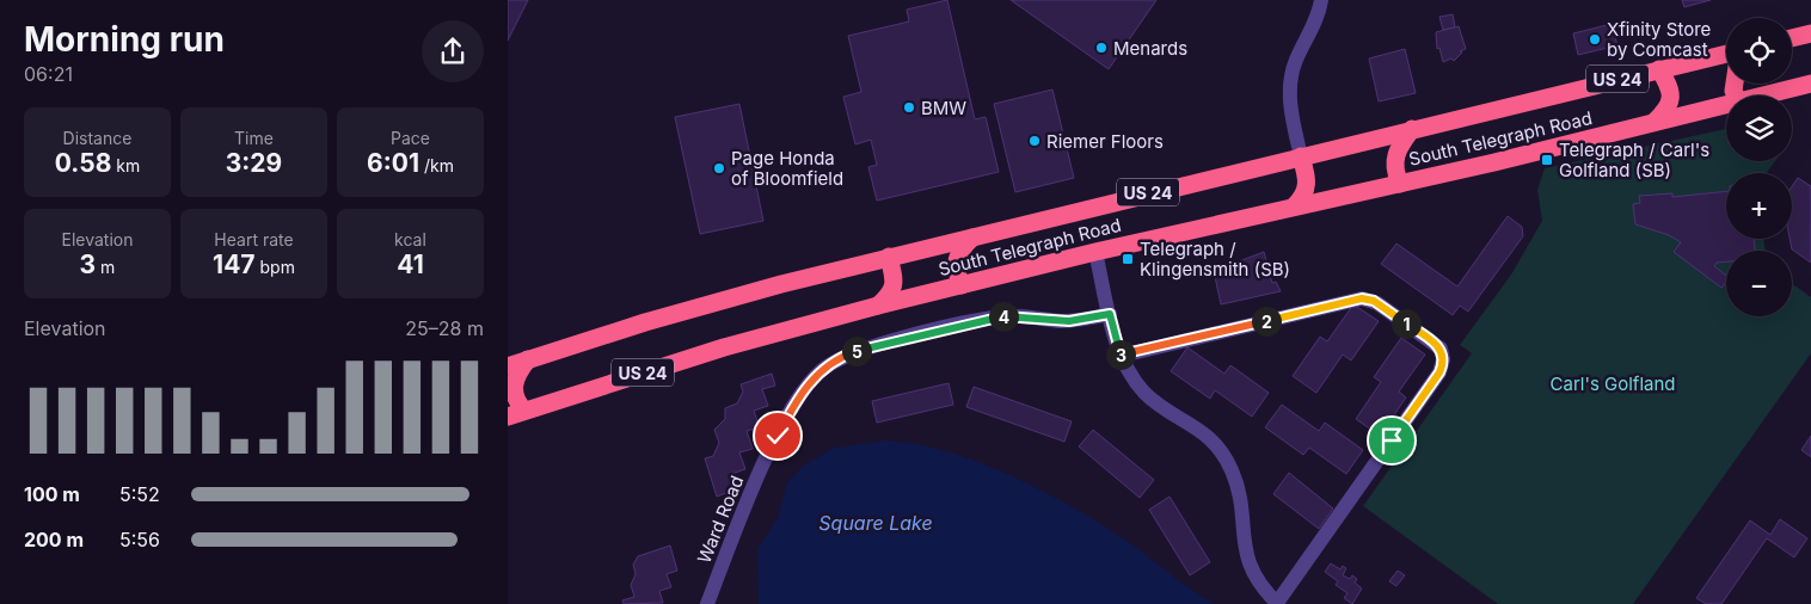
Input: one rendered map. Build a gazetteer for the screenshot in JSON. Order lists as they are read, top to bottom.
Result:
{
  "streets": {
    "highway": ["US 24", "South Telegraph Road"],
    "street": ["Ward Road"]
  },
  "water": ["Square Lake"],
  "parks": ["Carl's Golfland"],
  "places": {
    "other": [
      "Xfinity Store by Comcast",
      "Menards",
      "BMW",
      "Riemer Floors",
      "Page Honda of Bloomfield"
    ],
    "transit": ["Telegraph / Carl's Golfland (SB)", "Telegraph / Klingensmith (SB)"]
  },
  "page": {
    "heading": ["Morning run", "06:21"],
    "map_buttons": ["+", "−"],
    "stats": [
      ["Distance", "0.58 km"],
      ["Time", "3:29"],
      ["Pace", "6:01 /km"],
      ["Elevation", "3 m"],
      ["Heart rate", "147 bpm"],
      ["kcal", "41"]
    ],
    "pins": [
      "4",
      "2",
      "1",
      "5",
      "3"
    ],
    "chart": ["Elevation", "25–28 m"],
    "list": [
      {
        "name": "100 m",
        "note": "5:52"
      },
      {
        "name": "200 m",
        "note": "5:56"
      }
    ]
  }
}
